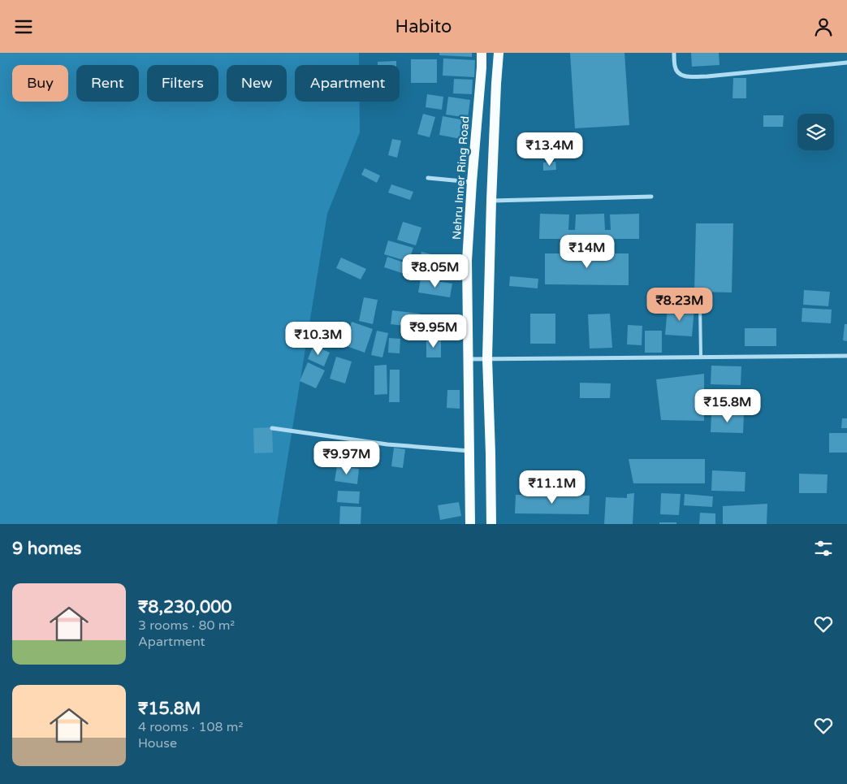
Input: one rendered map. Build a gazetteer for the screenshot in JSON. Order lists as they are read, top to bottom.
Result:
{
  "streets": {
    "main road": ["Nehru Inner Ring Road"]
  },
  "page": {
    "header": "Habito",
    "chip": [
      "Buy",
      "Rent",
      "Filters",
      "New",
      "Apartment"
    ],
    "price": [
      "₹13.4M",
      "₹14M",
      "₹8.05M",
      "₹8.23M",
      "₹9.95M",
      "₹10.3M",
      "₹15.8M",
      "₹9.97M",
      "₹11.1M"
    ],
    "heading": "9 homes",
    "list": [
      {
        "name": "₹8,230,000",
        "note": "3 rooms · 80 m² · Apartment"
      },
      {
        "name": "₹15.8M",
        "note": "4 rooms · 108 m² · House"
      }
    ]
  }
}
